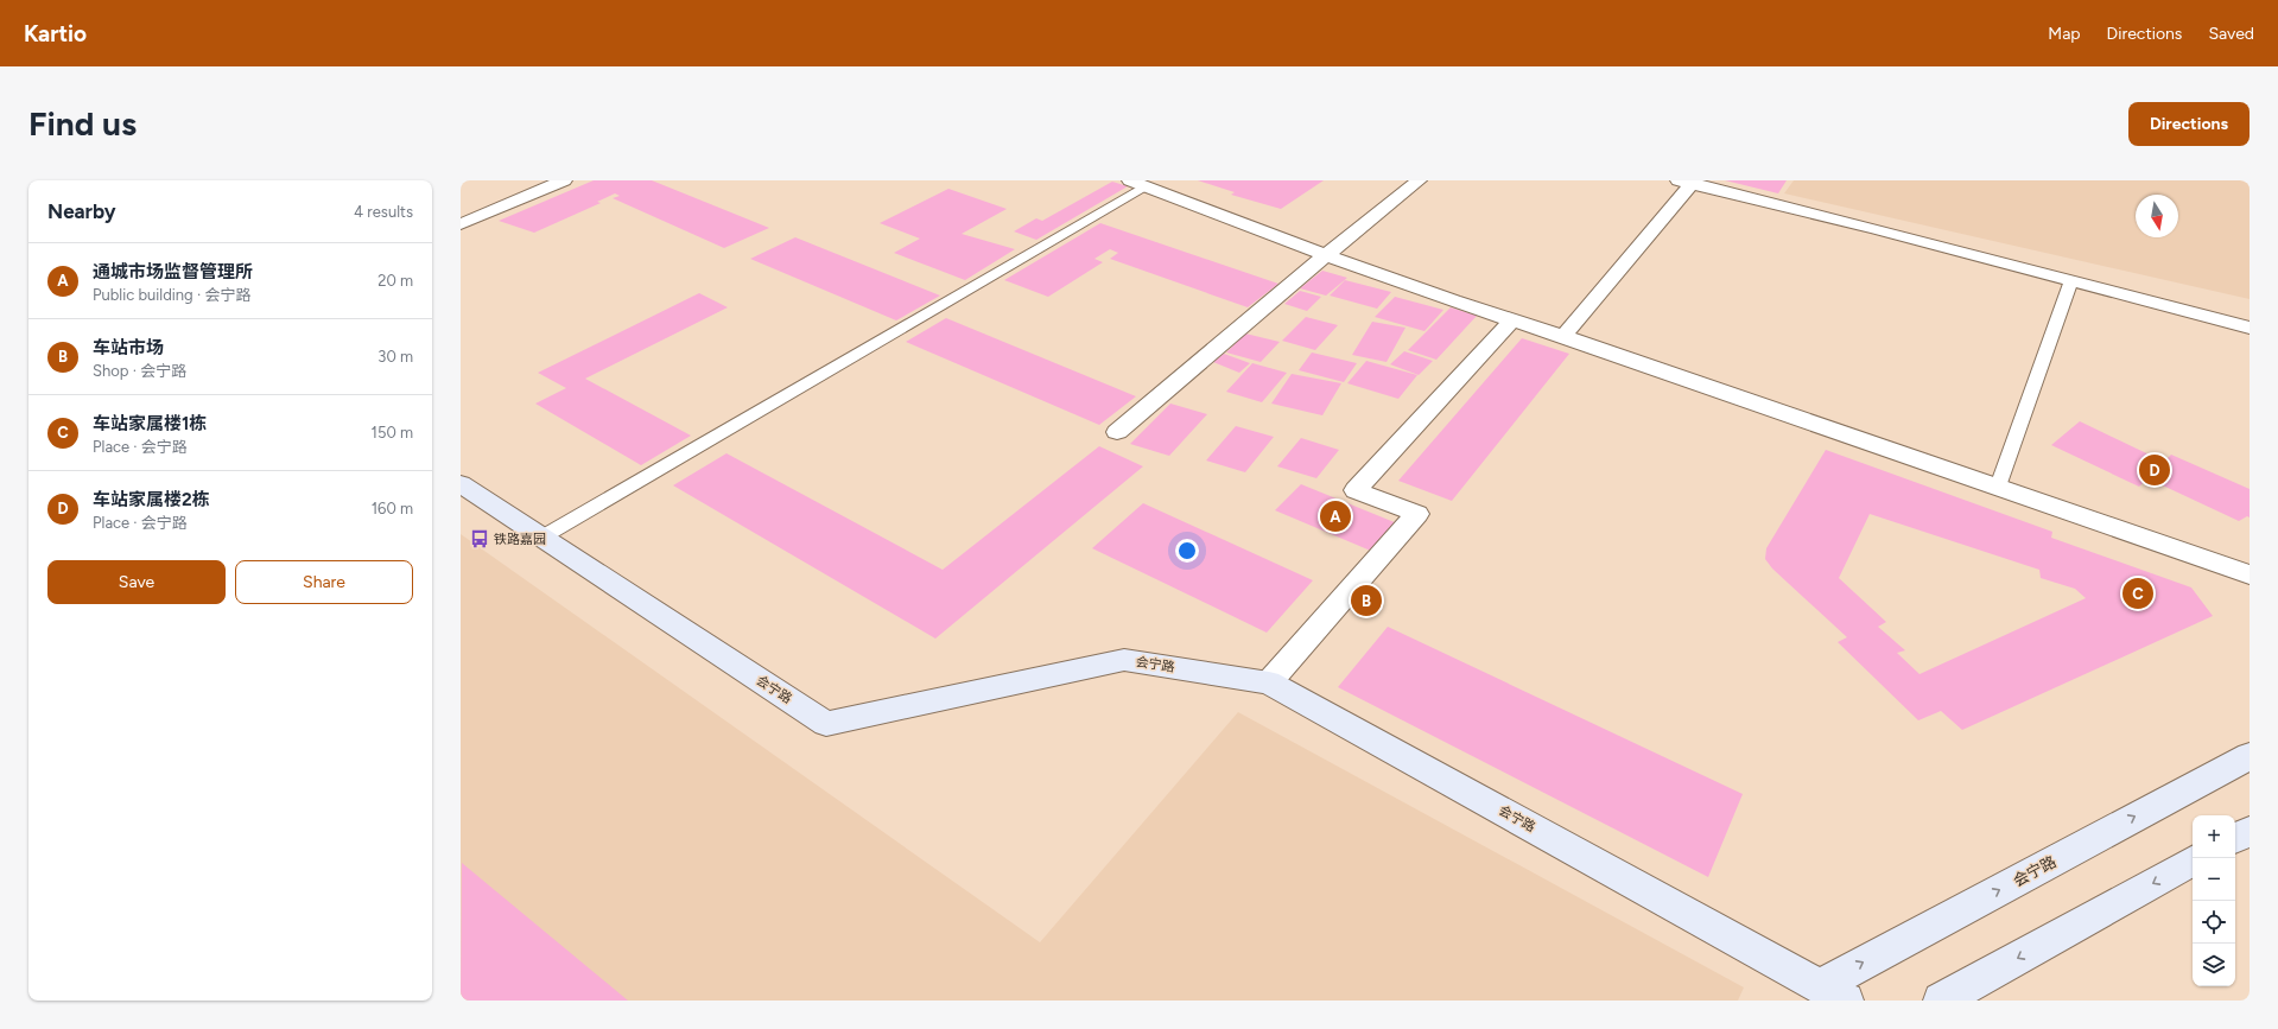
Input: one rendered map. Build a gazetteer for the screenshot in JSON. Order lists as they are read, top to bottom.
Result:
{
  "streets": {
    "street": ["会宁路"]
  },
  "places": {
    "bus stop": ["铁路嘉园"]
  },
  "north": "bottom",
  "page": {
    "header": "Kartio",
    "nav": ["Map", "Directions", "Saved"],
    "buttons": [
      "Directions",
      ["Save", "Share"]
    ],
    "title": "Find us",
    "heading": ["Nearby", "4 results"],
    "list": [
      {
        "mark": "A",
        "name": "通城市场监督管理所",
        "note": "Public building · 会宁路",
        "value": "20 m"
      },
      {
        "mark": "B",
        "name": "车站市场",
        "note": "Shop · 会宁路",
        "value": "30 m"
      },
      {
        "mark": "C",
        "name": "车站家属楼1栋",
        "note": "Place · 会宁路",
        "value": "150 m"
      },
      {
        "mark": "D",
        "name": "车站家属楼2栋",
        "note": "Place · 会宁路",
        "value": "160 m"
      }
    ],
    "pins": [
      "D",
      "A",
      "C",
      "B"
    ],
    "map_buttons": ["+", "−"]
  }
}
